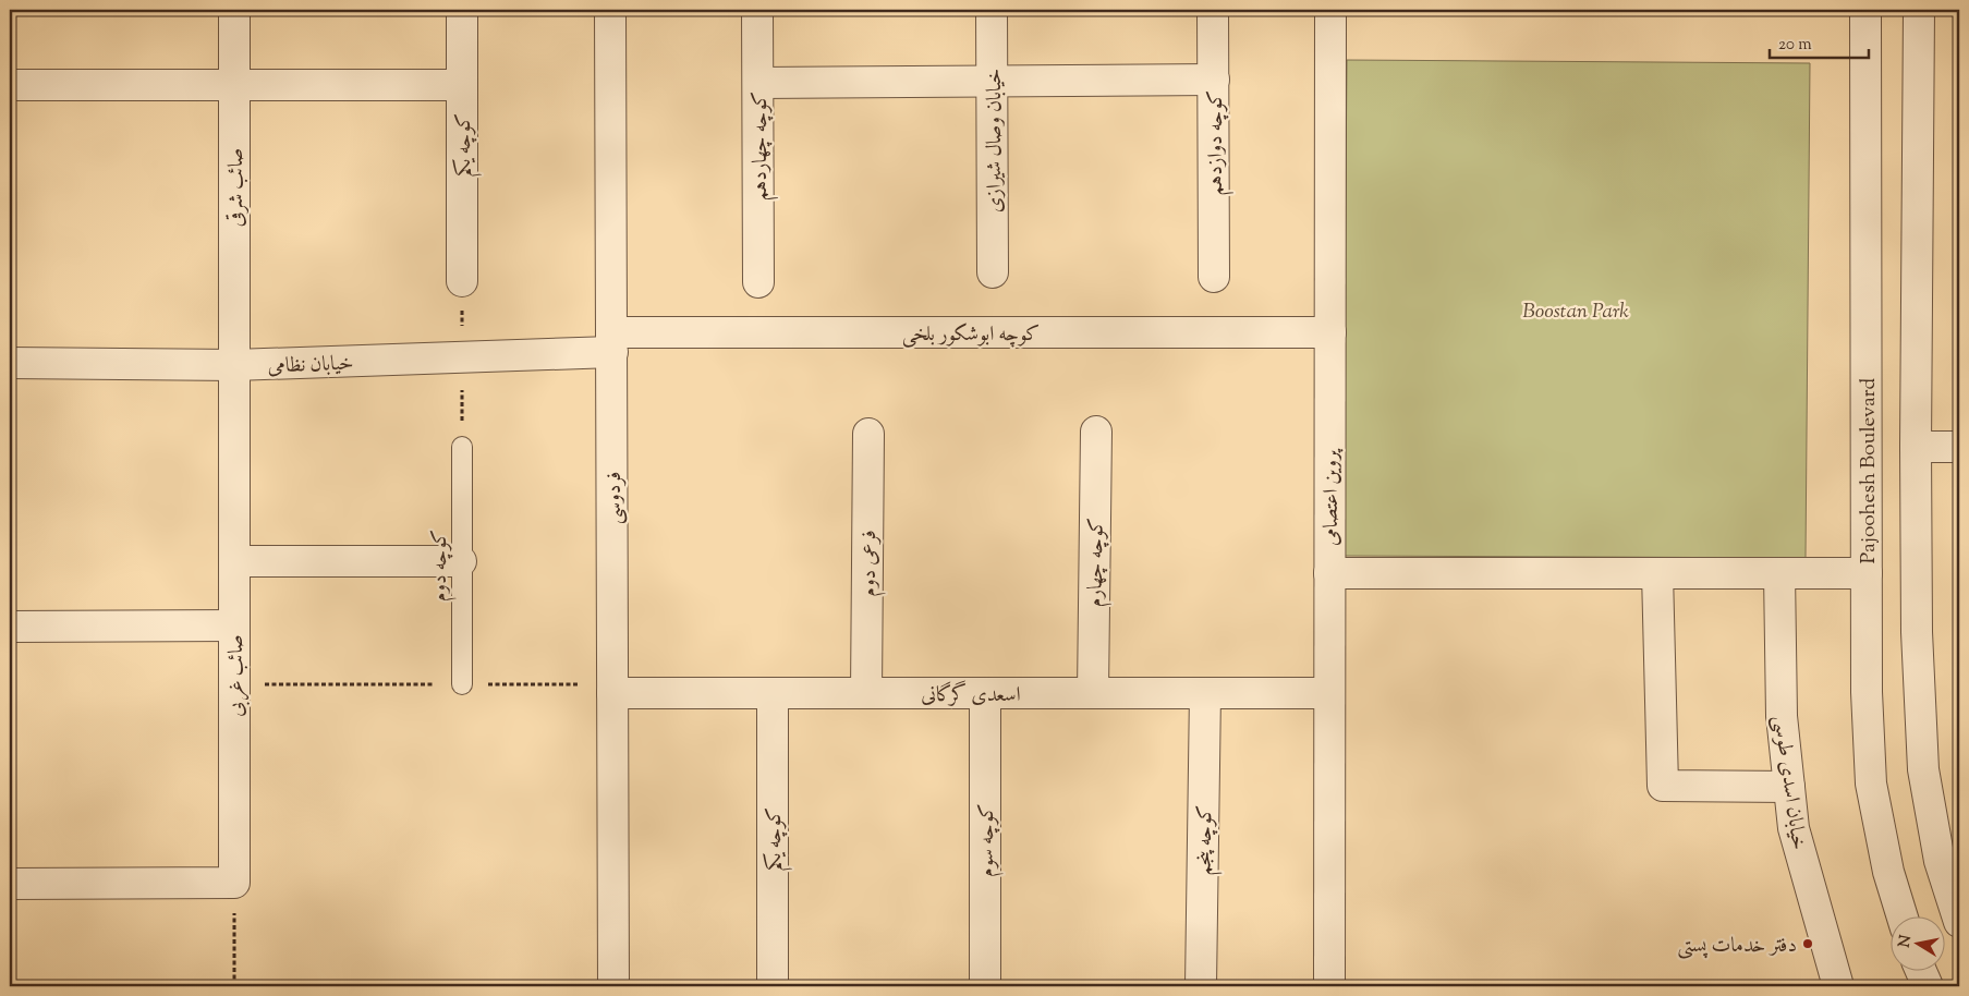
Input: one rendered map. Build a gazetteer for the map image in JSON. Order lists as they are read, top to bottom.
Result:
{
  "streets": {
    "street": [
      "خیابان وصال شیرازی",
      "کوچه دوازدهم",
      "کوچه یکم",
      "کوچه چهاردهم",
      "صائب شرقی",
      "کوچه ابوشکور بلخی",
      "خیابان نظامی",
      "Pajoohesh Boulevard",
      "فردوسی",
      "پروین اعتصامی",
      "کوچه چهارم",
      "فرعی دوم",
      "صائب غربی",
      "اسعدی گرگانی",
      "خیابان اسدی طوسی",
      "کوچه سوم",
      "کوچه پنجم"
    ],
    "lane": ["کوچه دوم"]
  },
  "crossings": [
    ["کوچه یکم", "اسعدی گرگانی"],
    ["صائب شرقی", "خیابان نظامی"],
    ["صائب شرقی", "صائب غربی"],
    ["کوچه ابوشکور بلخی", "خیابان نظامی"],
    ["کوچه ابوشکور بلخی", "فردوسی"],
    ["کوچه ابوشکور بلخی", "پروین اعتصامی"],
    ["خیابان نظامی", "فردوسی"],
    ["خیابان نظامی", "صائب غربی"],
    ["فردوسی", "اسعدی گرگانی"],
    ["پروین اعتصامی", "اسعدی گرگانی"],
    ["کوچه چهارم", "اسعدی گرگانی"],
    ["فرعی دوم", "اسعدی گرگانی"],
    ["اسعدی گرگانی", "کوچه سوم"],
    ["اسعدی گرگانی", "کوچه پنجم"]
  ],
  "parks": ["Boostan Park"],
  "places": ["دفتر خدمات پستی"],
  "scale_bar": "20 m",
  "north": "left"
}
